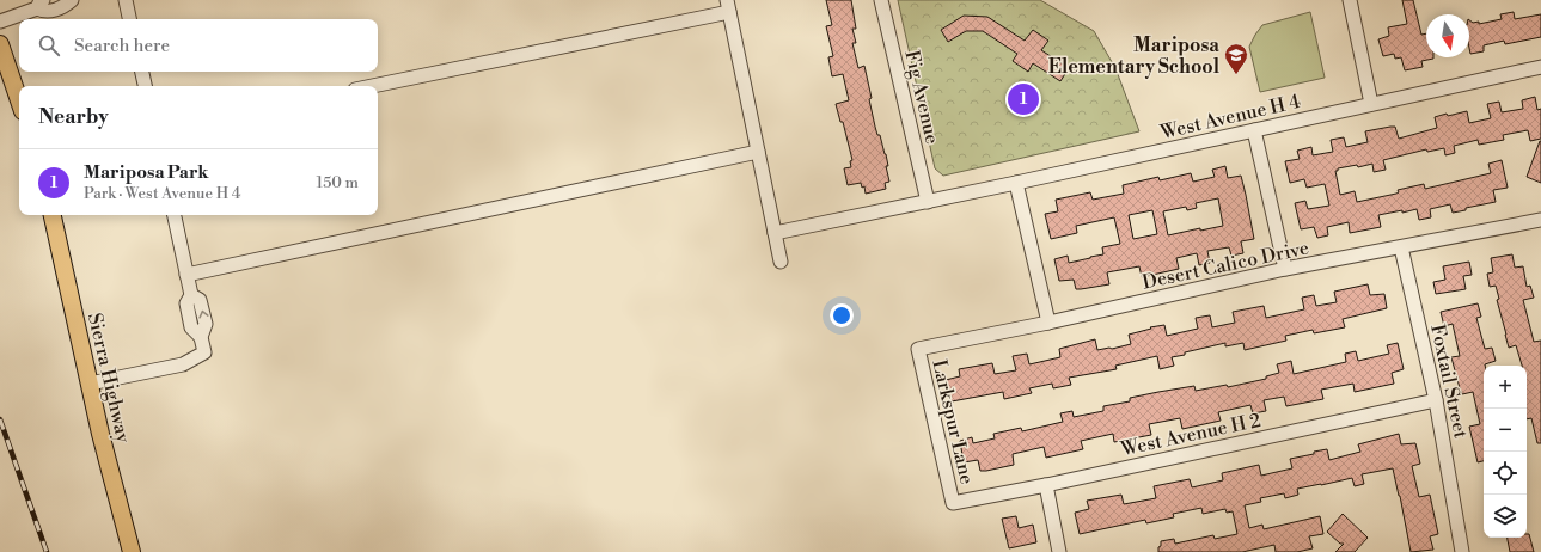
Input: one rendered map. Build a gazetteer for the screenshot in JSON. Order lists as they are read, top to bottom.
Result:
{
  "streets": {
    "main road": ["Sierra Highway"],
    "street": [
      "Fig Avenue",
      "West Avenue H 4",
      "Desert Calico Drive",
      "Foxtail Street",
      "Larkspur Lane",
      "West Avenue H 2"
    ]
  },
  "crossings": [
    ["Fig Avenue", "West Avenue H 4"],
    ["Desert Calico Drive", "Foxtail Street"],
    ["Desert Calico Drive", "Larkspur Lane"],
    ["Foxtail Street", "West Avenue H 2"],
    ["Larkspur Lane", "West Avenue H 2"]
  ],
  "places": {
    "school or university": ["Mariposa Elementary School"]
  },
  "north": "bottom",
  "page": {
    "search": "Search here",
    "pins": "1",
    "heading": "Nearby",
    "list": [
      {
        "mark": "1",
        "name": "Mariposa Park",
        "note": "Park · West Avenue H 4",
        "value": "150 m"
      }
    ],
    "map_buttons": ["+", "−"]
  }
}
